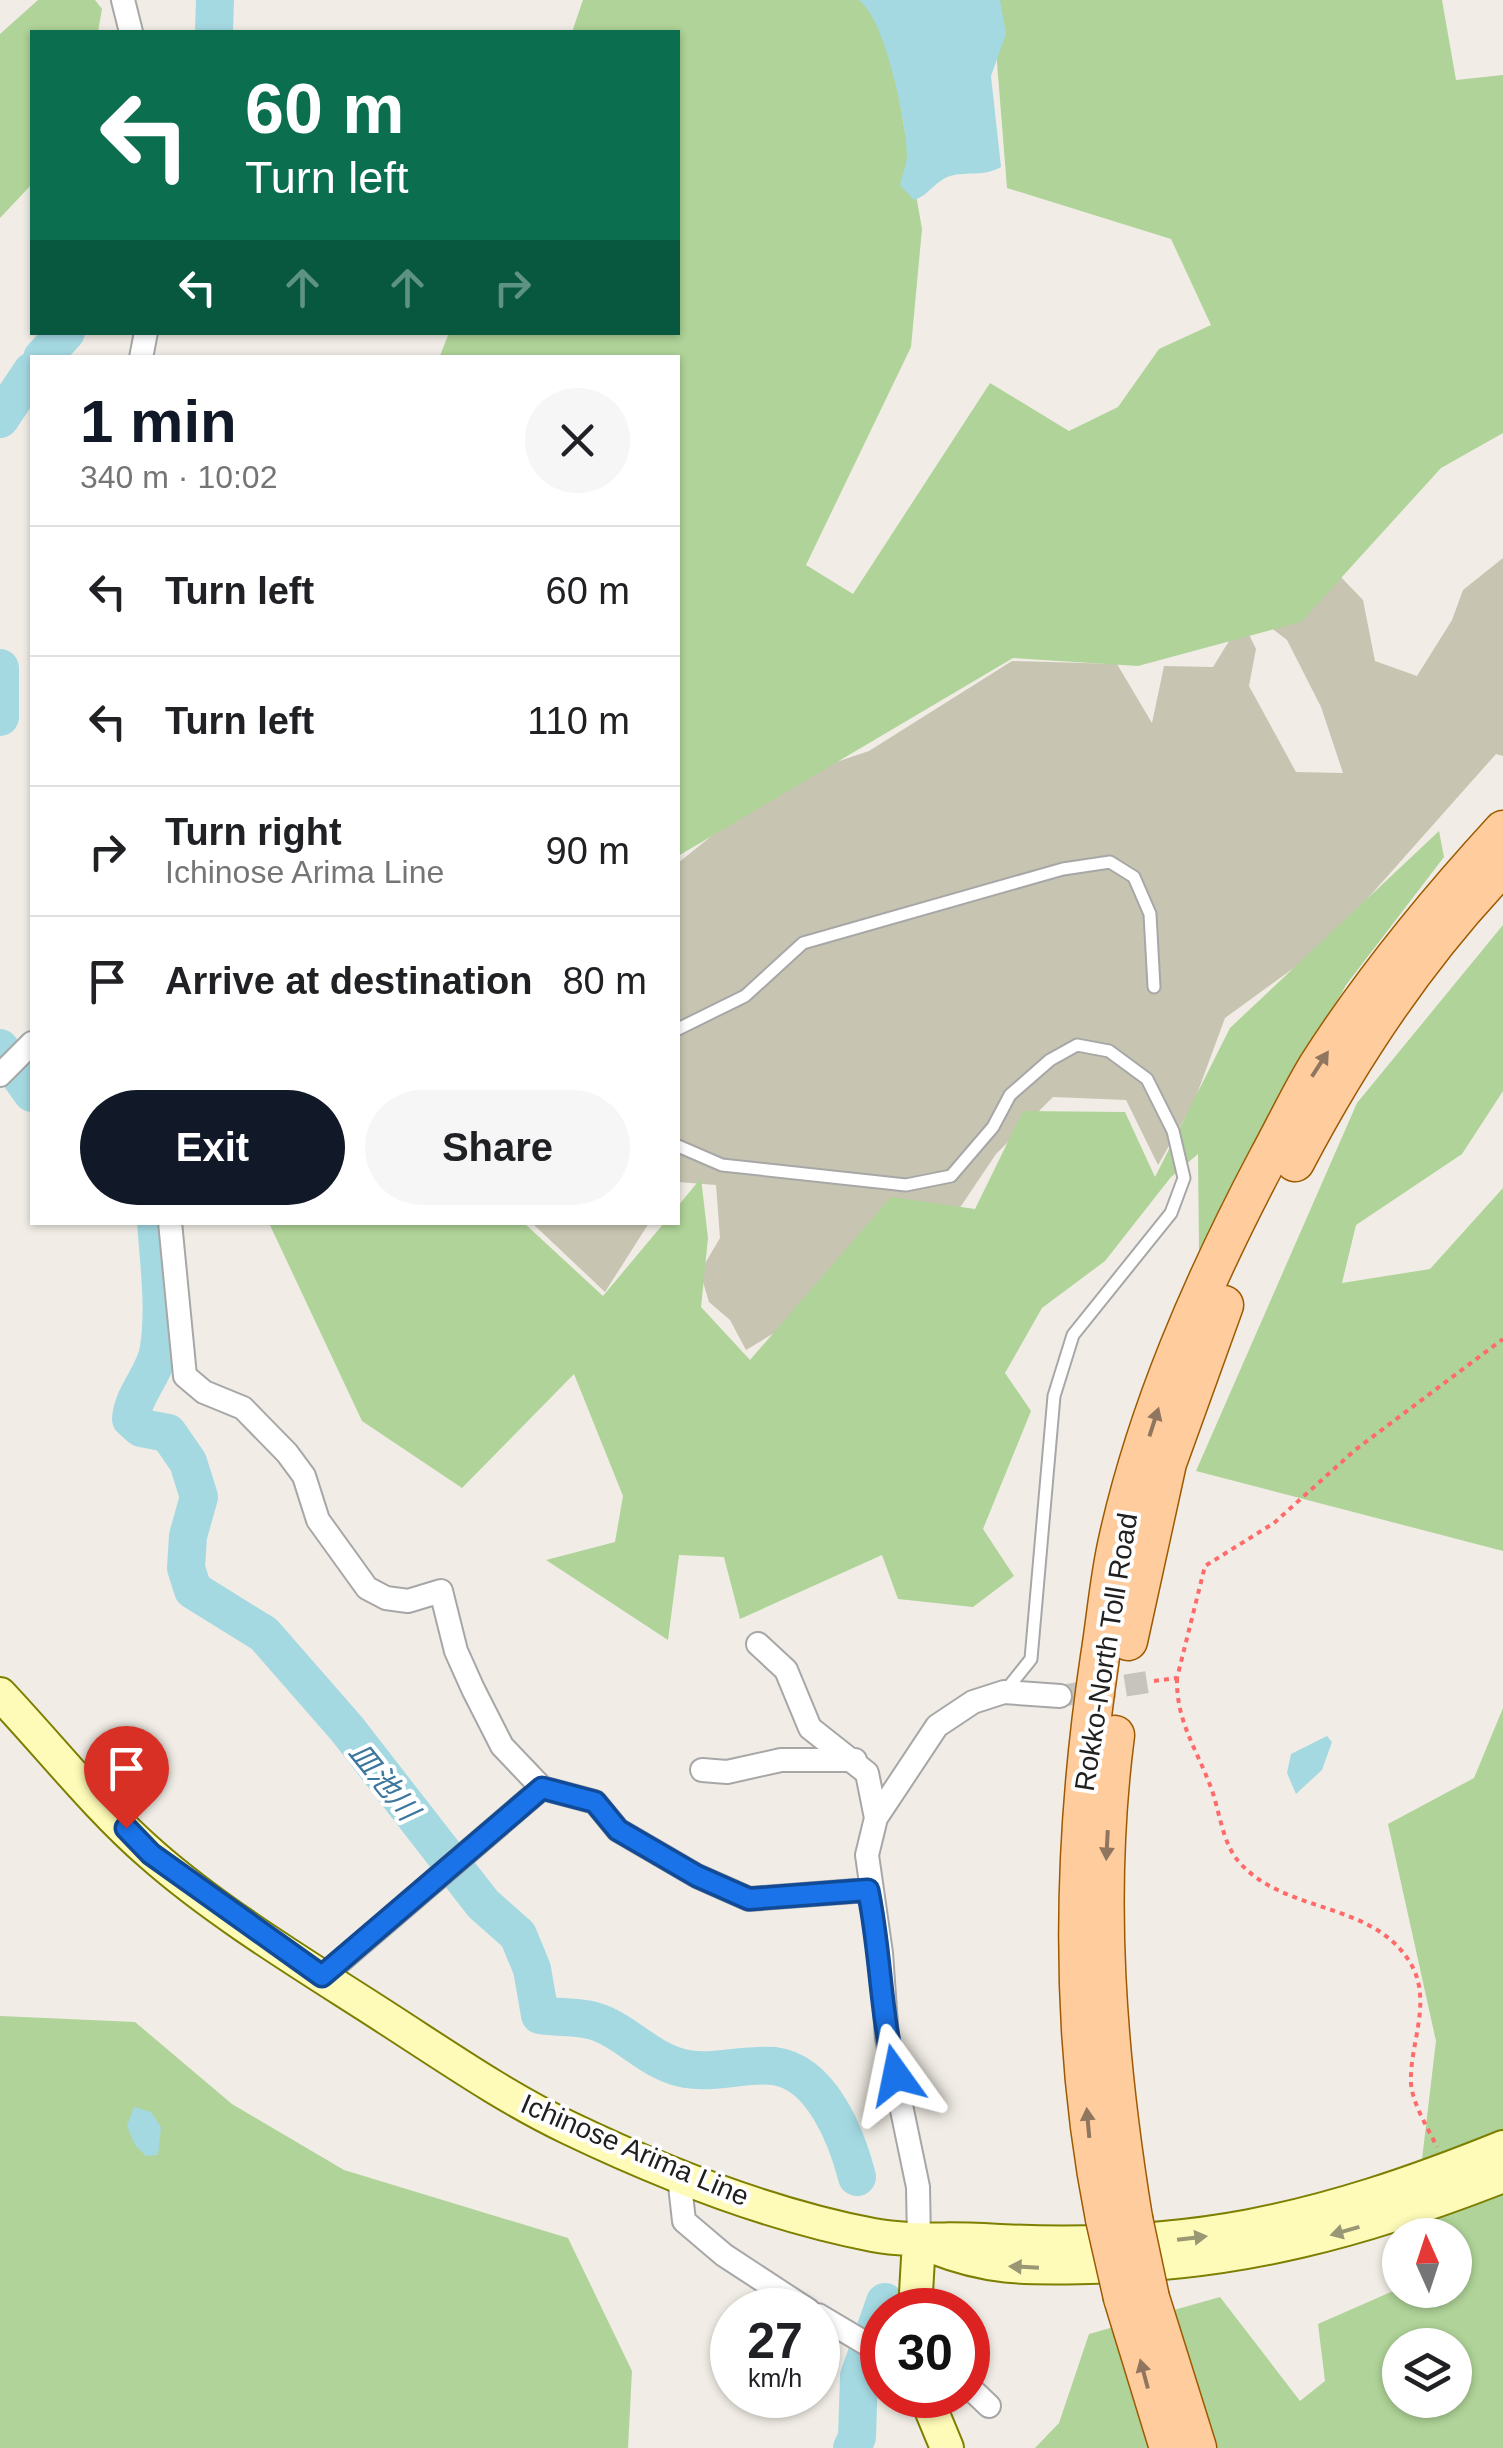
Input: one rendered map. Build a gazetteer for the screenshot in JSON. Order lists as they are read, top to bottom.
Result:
{
  "streets": {
    "main road": ["Rokko-North Toll Road", "Ichinose Arima Line"]
  },
  "water": ["皿池川"],
  "north": "top",
  "page": {
    "turn": ["60 m", "Turn left"],
    "heading": ["1 min", "340 m · 10:02"],
    "list": [
      {
        "name": "Turn left",
        "value": "60 m"
      },
      {
        "name": "Turn left",
        "value": "110 m"
      },
      {
        "name": "Turn right",
        "note": "Ichinose Arima Line",
        "value": "90 m"
      },
      {
        "name": "Arrive at destination",
        "value": "80 m"
      }
    ],
    "buttons": ["Exit", "Share"],
    "speed": "27 km/h",
    "limit": "30"
  }
}
